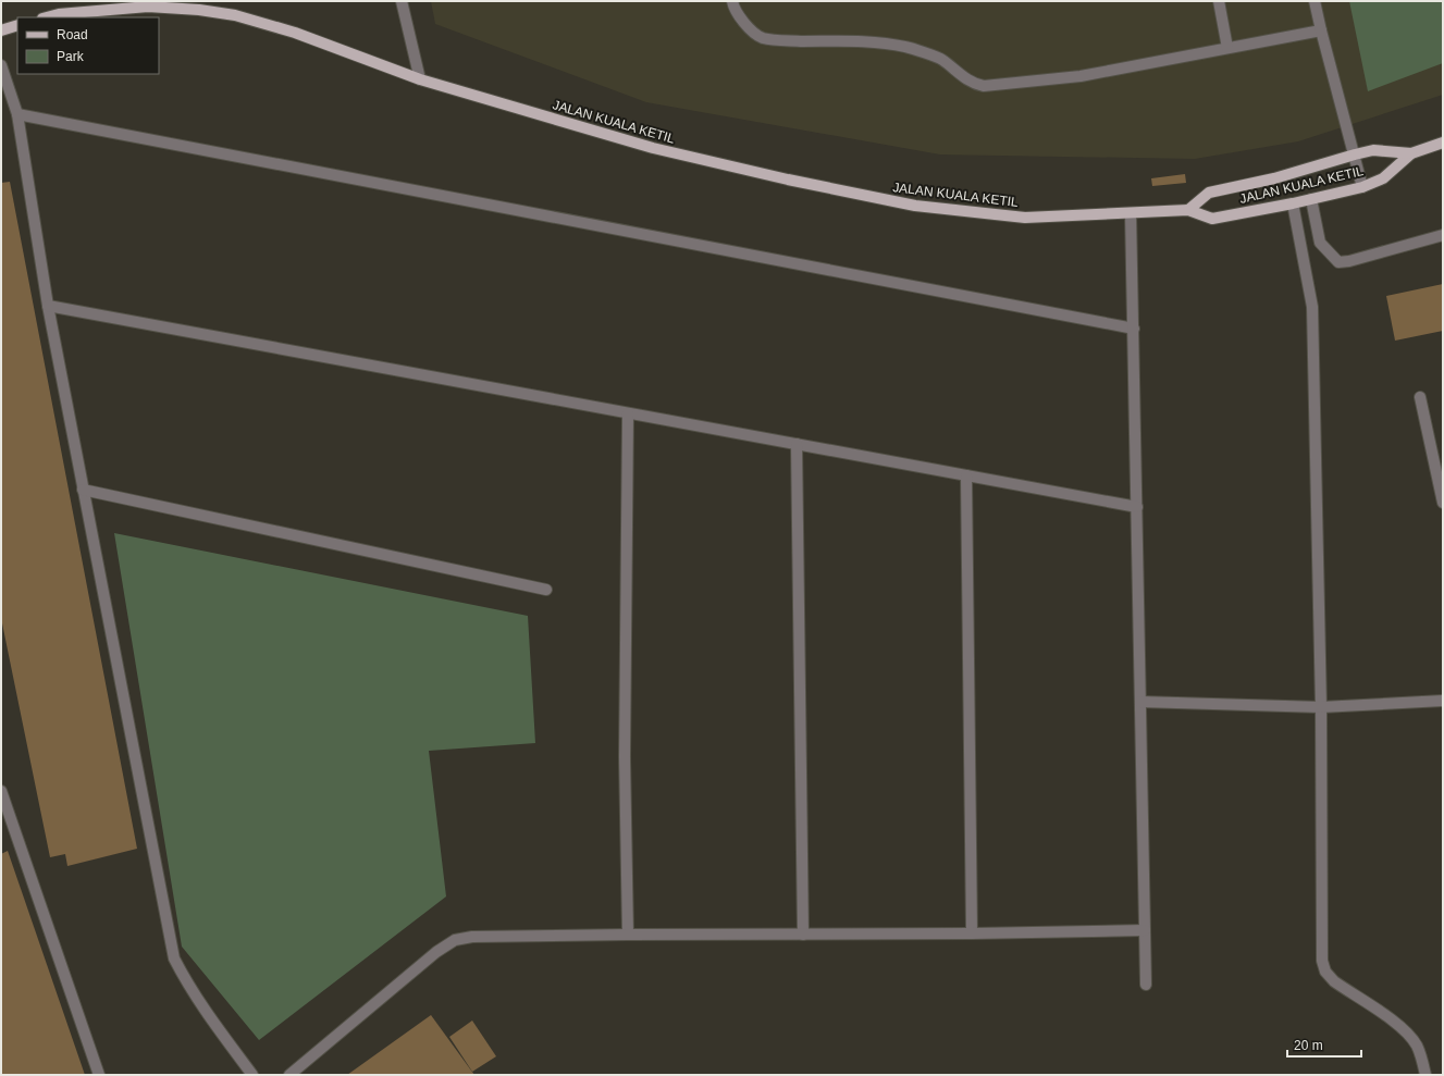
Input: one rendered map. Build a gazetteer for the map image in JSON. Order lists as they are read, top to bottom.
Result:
{
  "streets": {
    "main road": ["JALAN KUALA KETIL"]
  },
  "legend": ["Road", "Park"],
  "scale_bar": "20 m"
}
